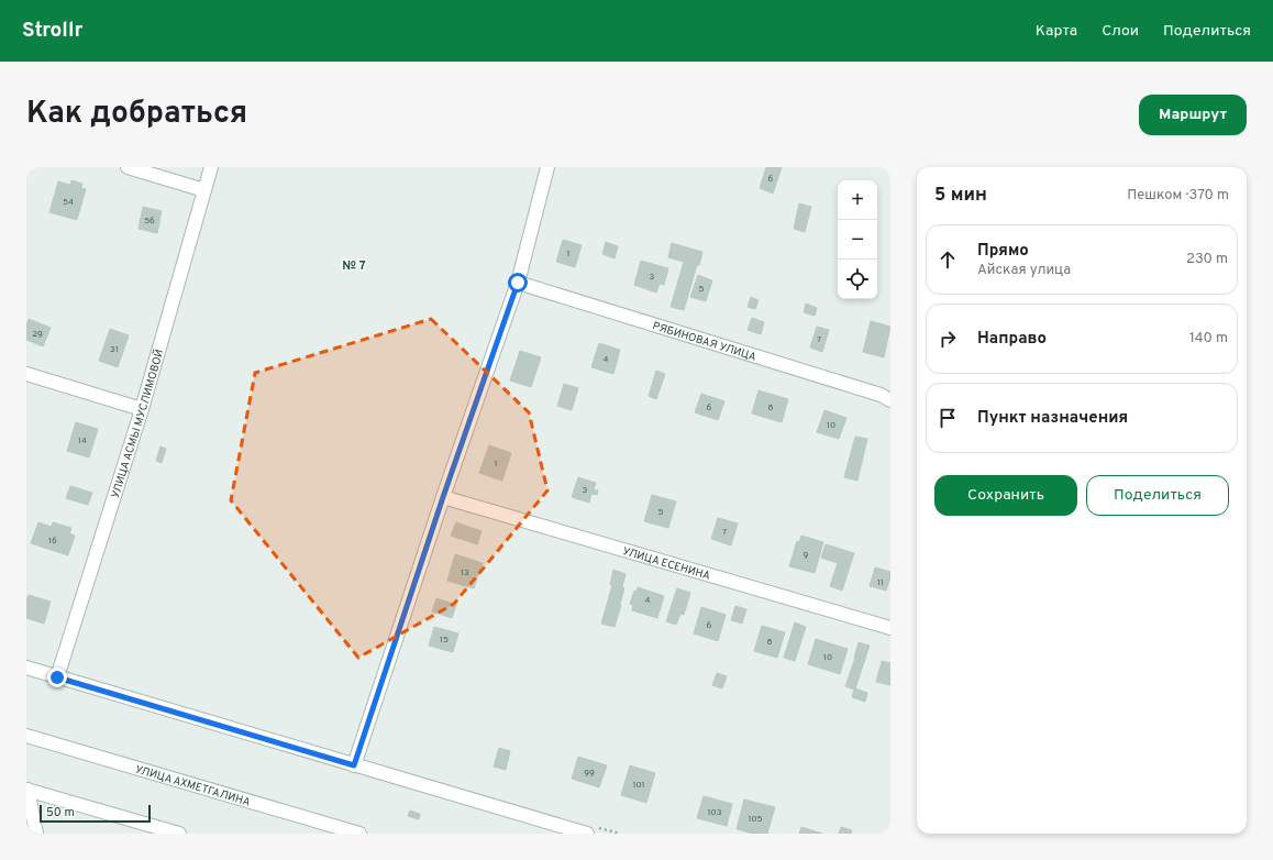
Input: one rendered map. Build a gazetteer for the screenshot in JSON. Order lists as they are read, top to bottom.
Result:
{
  "streets": {
    "street": [
      "РЯБИНОВАЯ УЛИЦА",
      "УЛИЦА АСМЫ МУСЛИМОВОЙ",
      "УЛИЦА ЕСЕНИНА",
      "УЛИЦА АХМЕТГАЛИНА"
    ]
  },
  "districts": ["№ 7"],
  "house_numbers": [
    "6",
    "54",
    "56",
    "1",
    "3",
    "5",
    "29",
    "7",
    "31",
    "4",
    "6",
    "8",
    "10",
    "14",
    "1",
    "3",
    "5",
    "7",
    "16",
    "9",
    "13",
    "11",
    "4",
    "6",
    "15",
    "8",
    "10",
    "99",
    "101",
    "103",
    "105"
  ],
  "scale_bar": "50 m",
  "page": {
    "header": "Strollr",
    "nav": ["Карта", "Слои", "Поделиться"],
    "title": "Как добраться",
    "buttons": [
      "Маршрут",
      ["Сохранить", "Поделиться"]
    ],
    "heading": ["5 мин", "Пешком · 370 m"],
    "map_buttons": ["+", "−"],
    "list": [
      ["Прямо", "Айская улица", "230 m"],
      ["Направо", "140 m"],
      "Пункт назначения"
    ],
    "scale": "50 m"
  }
}
